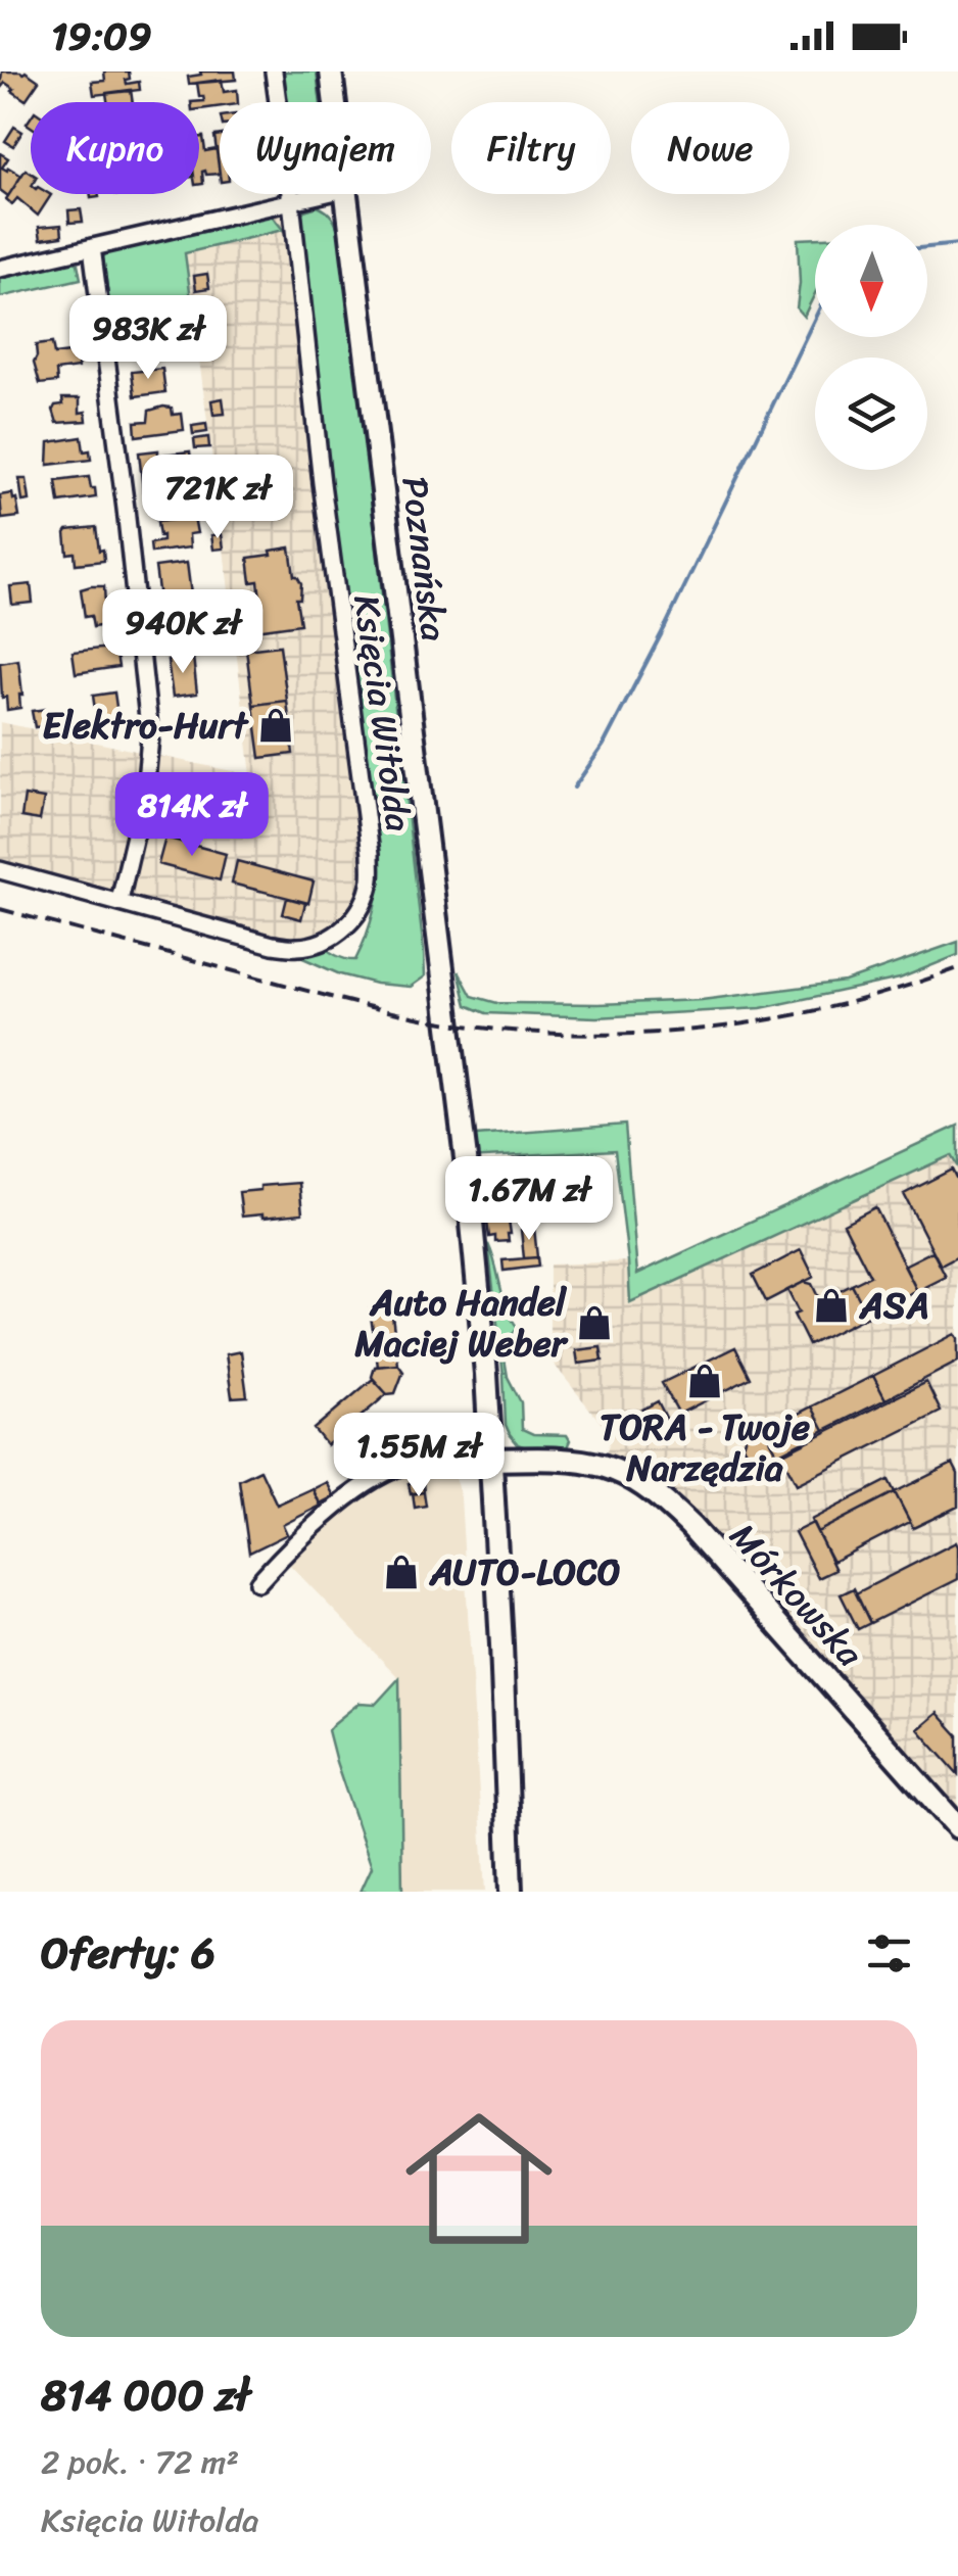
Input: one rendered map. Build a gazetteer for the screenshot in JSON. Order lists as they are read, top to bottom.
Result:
{
  "streets": {
    "main road": ["Poznańska", "Mórkowska"],
    "street": ["Księcia Witolda"]
  },
  "crossings": [
    ["Poznańska", "Mórkowska"]
  ],
  "places": {
    "shop": [
      "Elektro-Hurt",
      "ASA",
      "Auto Handel Maciej Weber",
      "TORA - Twoje Narzędzia",
      "AUTO-LOCO"
    ]
  },
  "north": "bottom",
  "page": {
    "status": "19:09",
    "chip": [
      "Kupno",
      "Wynajem",
      "Filtry",
      "Nowe"
    ],
    "price": [
      "983K zł",
      "721K zł",
      "940K zł",
      "814K zł",
      "1.67M zł",
      "1.55M zł"
    ],
    "heading": "Oferty: 6",
    "list": [
      {
        "name": "814 000 zł",
        "note": "2 pok. · 72 m² · Księcia Witolda"
      }
    ]
  }
}
